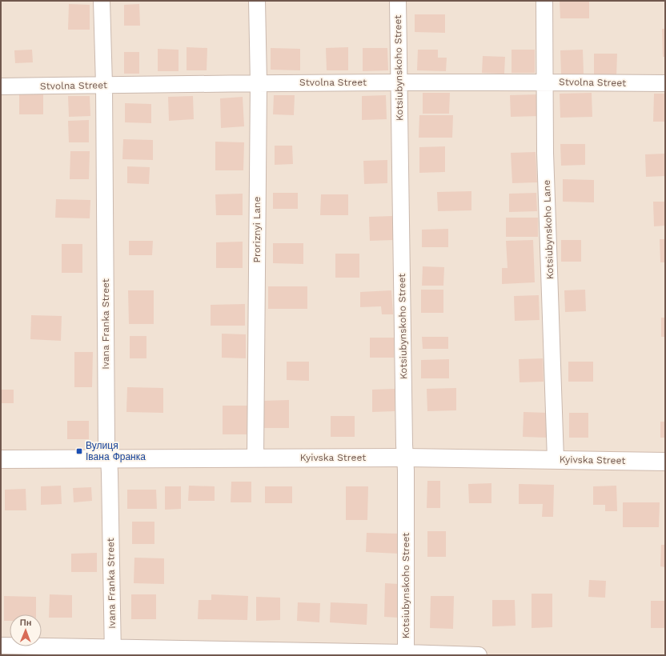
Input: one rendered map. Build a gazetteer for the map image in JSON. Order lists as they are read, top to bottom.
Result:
{
  "streets": {
    "street": [
      "Kotsiubynskoho Street",
      "Stvolna Street",
      "Proriznyi Lane",
      "Kotsiubynskoho Lane",
      "Ivana Franka Street",
      "Kyivska Street"
    ]
  },
  "crossings": [
    ["Kotsiubynskoho Street", "Stvolna Street"],
    ["Kotsiubynskoho Street", "Kyivska Street"],
    ["Stvolna Street", "Proriznyi Lane"],
    ["Stvolna Street", "Kotsiubynskoho Lane"],
    ["Stvolna Street", "Ivana Franka Street"],
    ["Proriznyi Lane", "Kyivska Street"],
    ["Kotsiubynskoho Lane", "Kyivska Street"],
    ["Ivana Franka Street", "Kyivska Street"]
  ],
  "places": {
    "transit": ["Вулиця Івана Франка"]
  },
  "north": "top"
}
